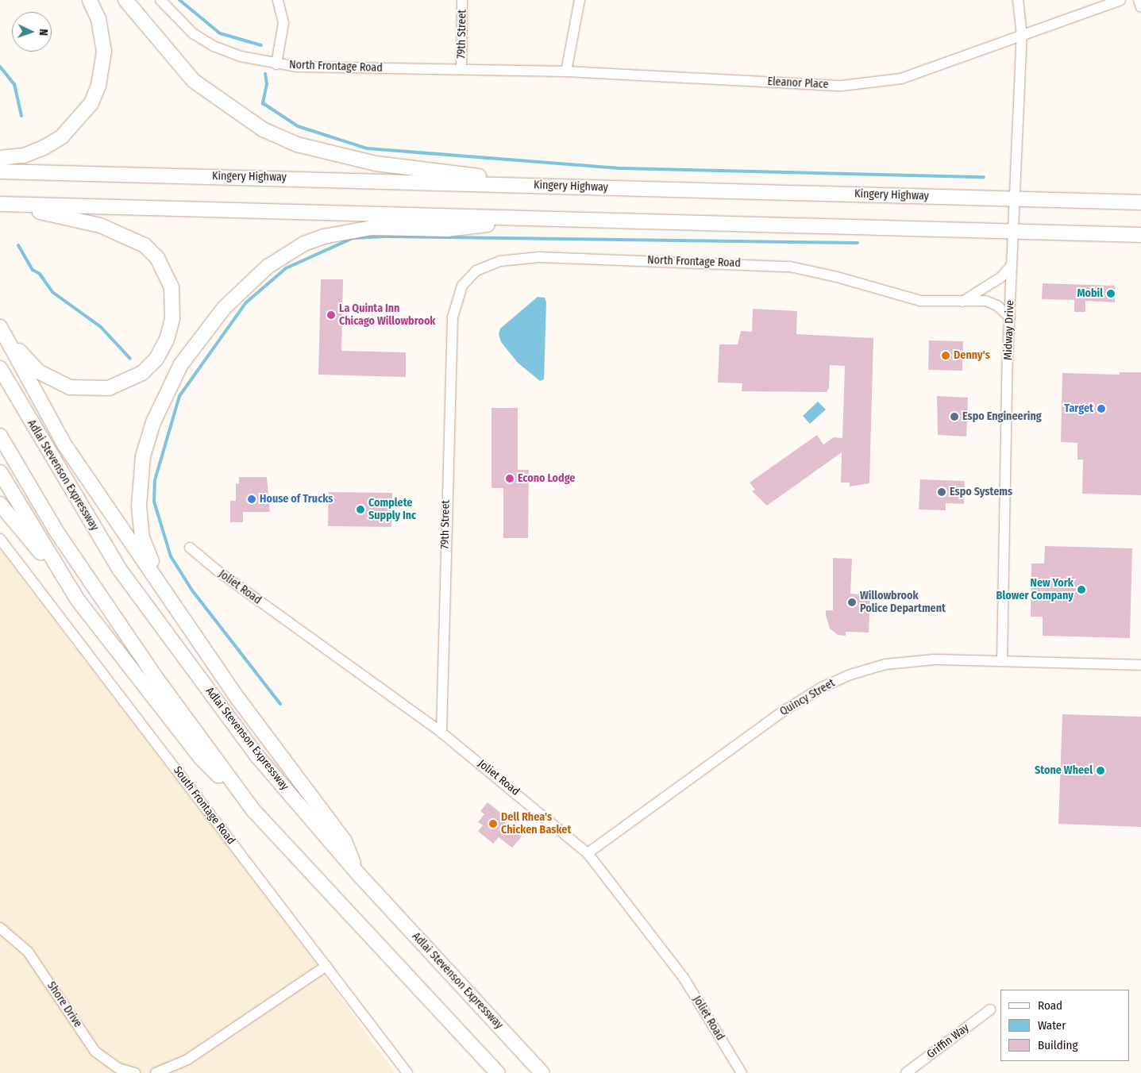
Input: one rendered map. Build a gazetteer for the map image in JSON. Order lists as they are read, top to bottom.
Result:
{
  "streets": {
    "highway": ["Kingery Highway", "Adlai Stevenson Expressway"],
    "street": [
      "79th Street",
      "North Frontage Road",
      "Eleanor Place",
      "Midway Drive",
      "Joliet Road",
      "Quincy Street",
      "South Frontage Road",
      "Shore Drive",
      "Griffin Way"
    ]
  },
  "crossings": [
    ["79th Street", "North Frontage Road"],
    ["79th Street", "Eleanor Place"],
    ["79th Street", "Joliet Road"],
    ["North Frontage Road", "Eleanor Place"],
    ["North Frontage Road", "Midway Drive"],
    ["Eleanor Place", "Midway Drive"],
    ["Kingery Highway", "Midway Drive"],
    ["Midway Drive", "Quincy Street"],
    ["Joliet Road", "Quincy Street"]
  ],
  "places": [
    "Mobil",
    "La Quinta Inn Chicago Willowbrook",
    "Denny's",
    "Target",
    "Espo Engineering",
    "Econo Lodge",
    "Espo Systems",
    "House of Trucks",
    "Complete Supply Inc",
    "New York Blower Company",
    "Willowbrook Police Department",
    "Stone Wheel",
    "Dell Rhea's Chicken Basket"
  ],
  "legend": ["Road", "Water", "Building"],
  "north": "right"
}
